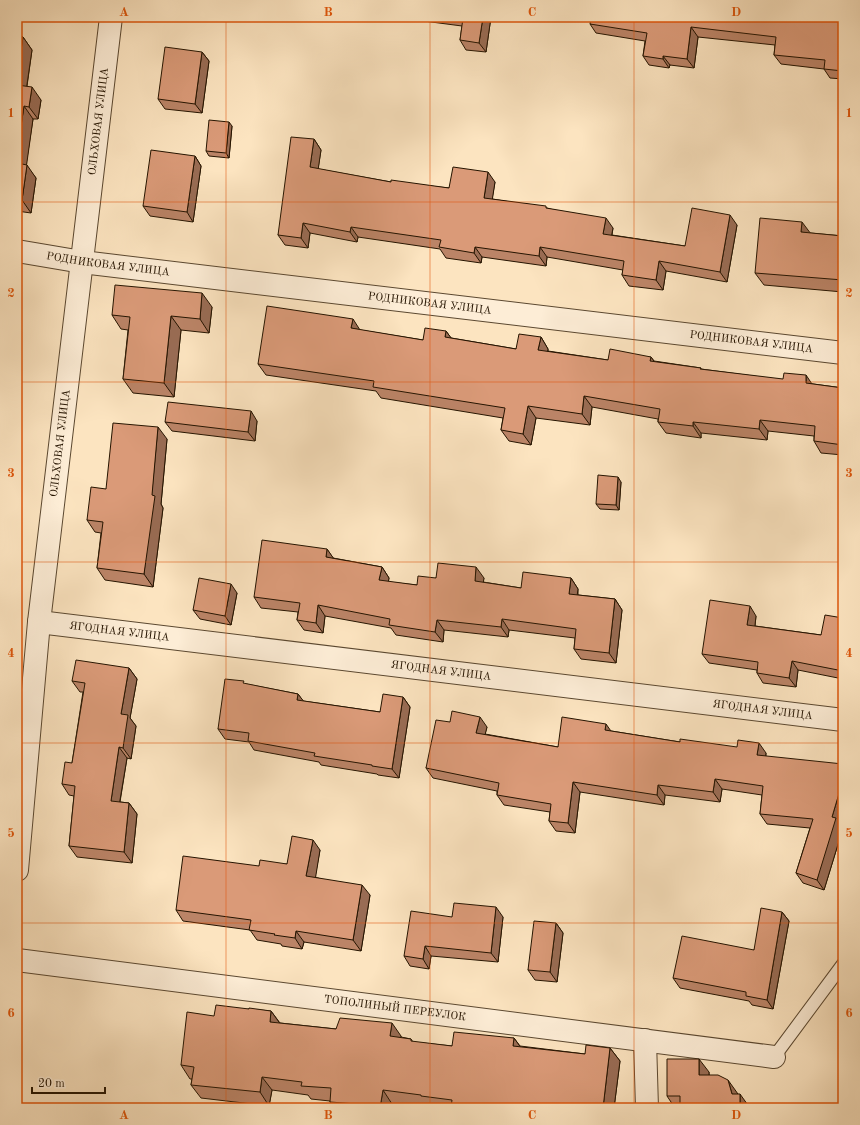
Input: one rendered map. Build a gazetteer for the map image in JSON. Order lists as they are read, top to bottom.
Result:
{
  "streets": {
    "street": [
      "ОЛЬХОВАЯ УЛИЦА",
      "РОДНИКОВАЯ УЛИЦА",
      "ЯГОДНАЯ УЛИЦА",
      "ТОПОЛИНЫЙ ПЕРЕУЛОК"
    ]
  },
  "crossings": [
    ["ОЛЬХОВАЯ УЛИЦА", "РОДНИКОВАЯ УЛИЦА"],
    ["ОЛЬХОВАЯ УЛИЦА", "ЯГОДНАЯ УЛИЦА"]
  ],
  "scale_bar": "20 m",
  "grid": {
    "columns": [
      "A",
      "B",
      "C",
      "D"
    ],
    "rows": [
      "1",
      "2",
      "3",
      "4",
      "5",
      "6"
    ]
  }
}
